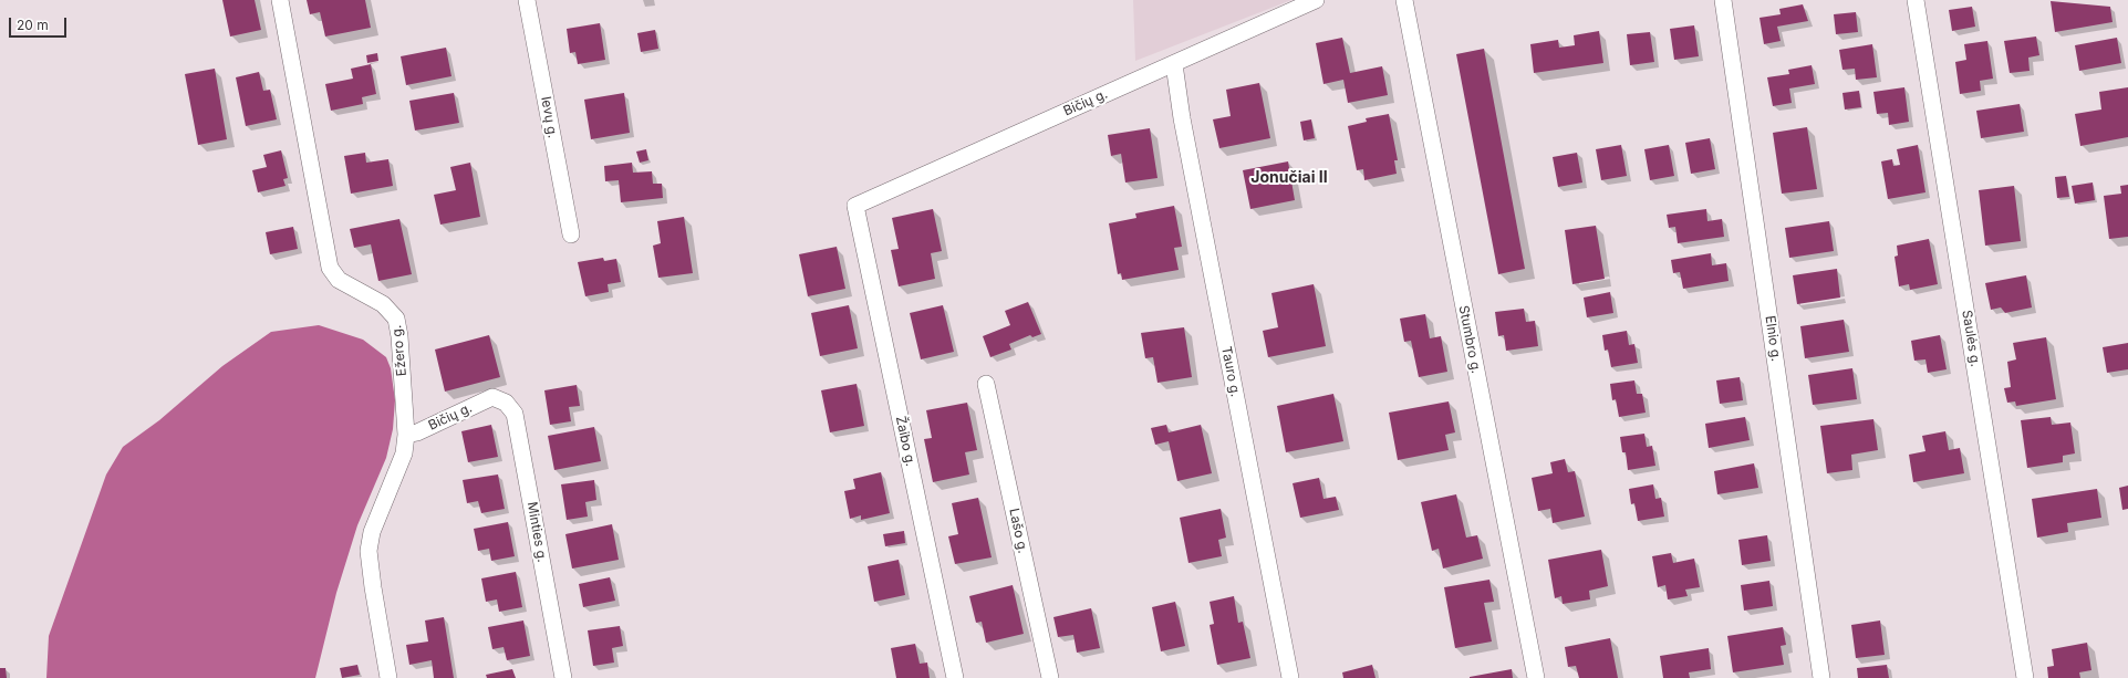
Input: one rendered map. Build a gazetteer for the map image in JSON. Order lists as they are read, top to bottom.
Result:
{
  "streets": {
    "street": [
      "Bičių g.",
      "Ievų g.",
      "Elnio g.",
      "Saulės g.",
      "Stumbro g.",
      "Ežero g.",
      "Tauro g.",
      "Žaibo g.",
      "Lašo g.",
      "Minties g."
    ]
  },
  "crossings": [
    ["Bičių g.", "Ežero g."],
    ["Bičių g.", "Tauro g."],
    ["Bičių g.", "Žaibo g."],
    ["Bičių g.", "Minties g."]
  ],
  "districts": ["Jonučiai II"],
  "scale_bar": "20 m"
}
